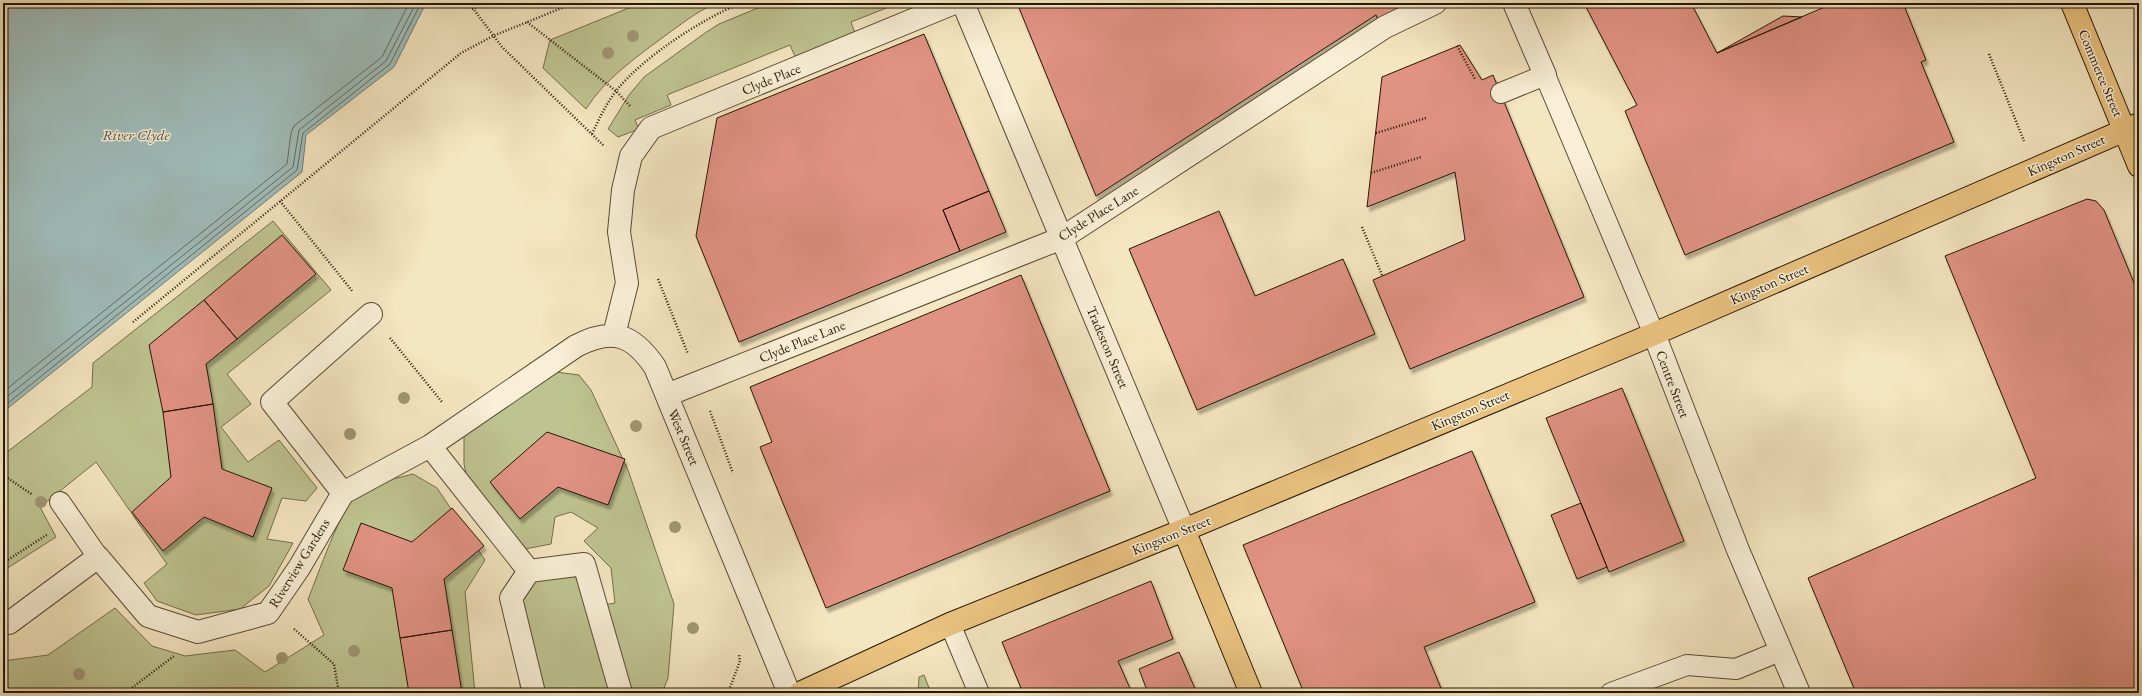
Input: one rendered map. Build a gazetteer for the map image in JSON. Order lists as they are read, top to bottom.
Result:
{
  "streets": {
    "main road": ["Commerce Street", "Kingston Street", "Tradeston Street"],
    "street": [
      "Clyde Place",
      "Clyde Place Lane",
      "Centre Street",
      "West Street",
      "Riverview Gardens"
    ]
  },
  "crossings": [
    ["Commerce Street", "Kingston Street"],
    ["Kingston Street", "Tradeston Street"],
    ["Kingston Street", "Centre Street"],
    ["Clyde Place Lane", "Tradeston Street"],
    ["Clyde Place Lane", "West Street"]
  ],
  "water": ["River Clyde"]
}
